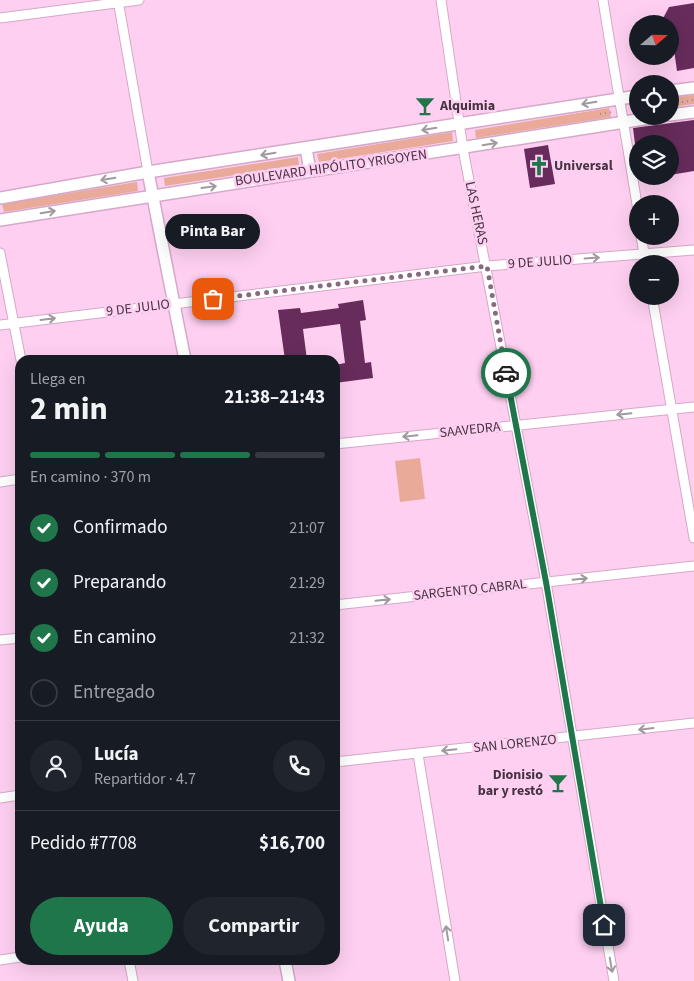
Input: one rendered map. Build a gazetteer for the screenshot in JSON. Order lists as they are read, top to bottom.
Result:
{
  "streets": {
    "main road": ["BOULEVARD HIPÓLITO YRIGOYEN"],
    "street": [
      "LAS HERAS",
      "9 DE JULIO",
      "SAAVEDRA",
      "SARGENTO CABRAL",
      "SAN LORENZO"
    ]
  },
  "crossings": [
    ["BOULEVARD HIPÓLITO YRIGOYEN", "LAS HERAS"],
    ["LAS HERAS", "9 DE JULIO"],
    ["LAS HERAS", "SAAVEDRA"],
    ["LAS HERAS", "SARGENTO CABRAL"],
    ["LAS HERAS", "SAN LORENZO"]
  ],
  "one_way": [
    "9 DE JULIO",
    "SAAVEDRA",
    "SARGENTO CABRAL",
    "SAN LORENZO"
  ],
  "places": {
    "bar": ["Alquimia", "Dionisio bar y restó"],
    "church": ["Universal"],
    "other": ["Pinta Bar"]
  },
  "north": "right",
  "page": {
    "map_buttons": ["+", "−"],
    "bubble": "Pinta Bar",
    "heading": ["2 min", "Llega en", "21:38–21:43"],
    "panel": [
      "Lucía",
      "Repartidor · 4.7",
      "Pedido #7708",
      "$16,700"
    ],
    "bar": "En camino · 370 m",
    "list": [
      ["Confirmado", "21:07"],
      ["Preparando", "21:29"],
      ["En camino", "21:32"],
      "Entregado"
    ],
    "buttons": ["Ayuda", "Compartir"]
  }
}
